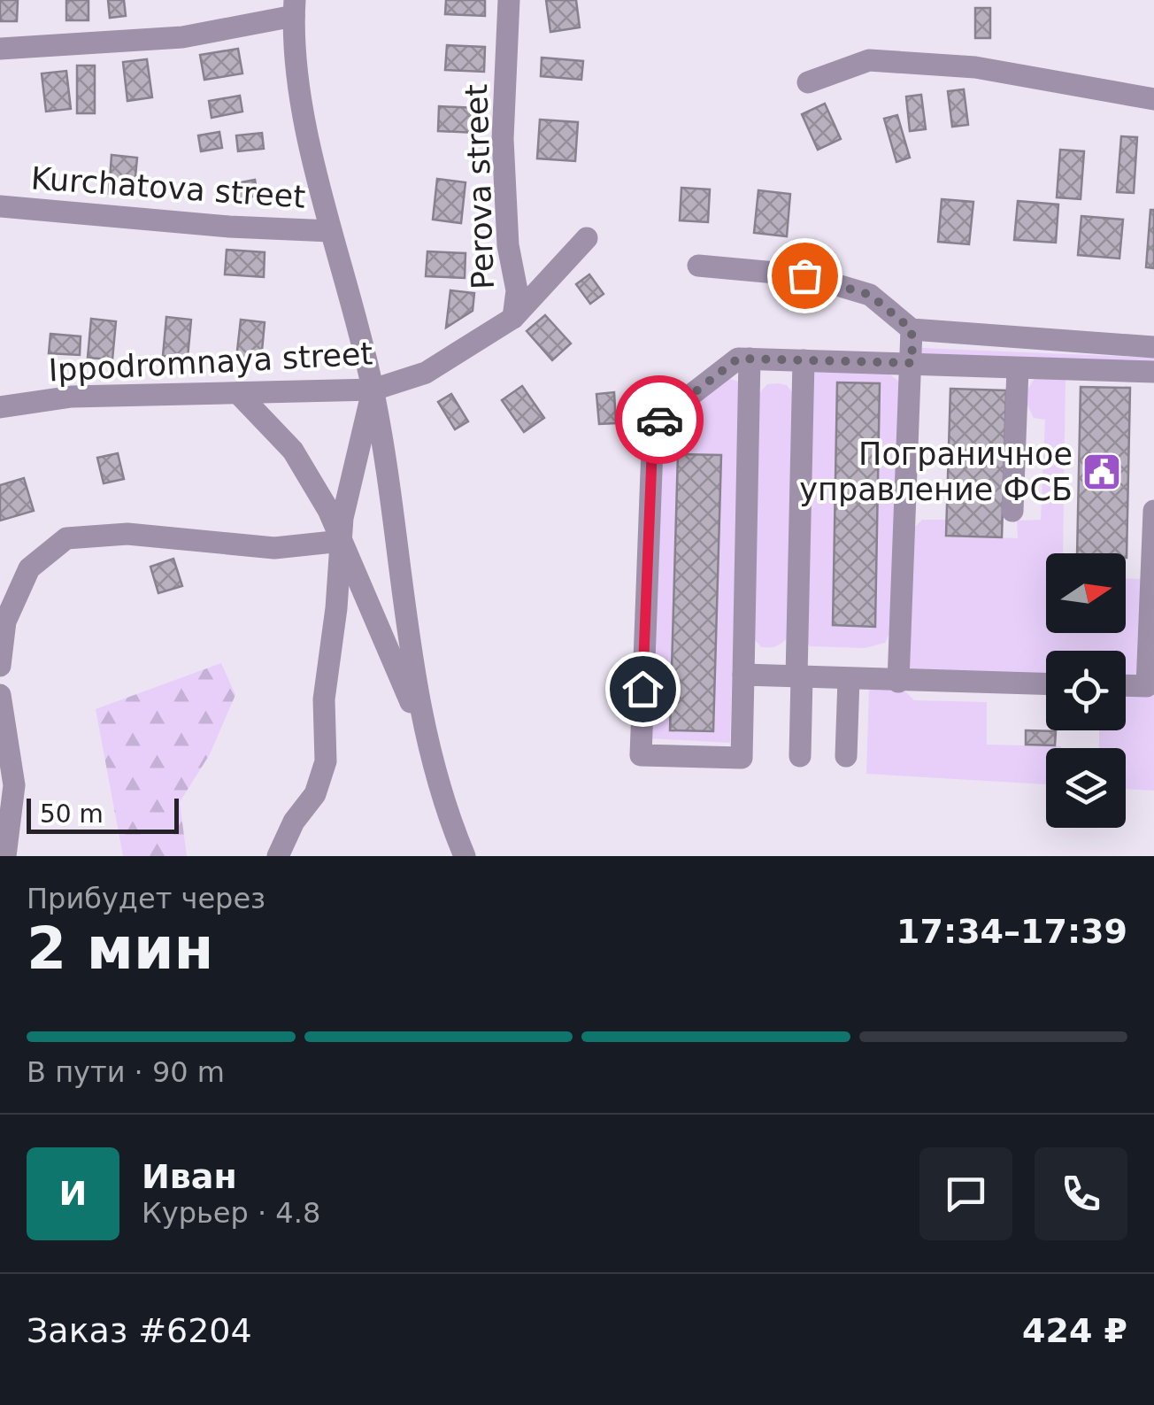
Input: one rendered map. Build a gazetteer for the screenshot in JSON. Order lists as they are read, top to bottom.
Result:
{
  "streets": {
    "street": ["Perova street", "Kurchatova street", "Ippodromnaya street"]
  },
  "crossings": [
    ["Perova street", "Ippodromnaya street"]
  ],
  "places": {
    "public building": ["Пограничное управление ФСБ"]
  },
  "scale_bar": "50 m",
  "north": "right",
  "page": {
    "scale": "50 m",
    "heading": ["2 мин", "Прибудет через", "17:34–17:39"],
    "panel": [
      "Иван",
      "Курьер · 4.8",
      "Заказ #6204",
      "424 ₽"
    ],
    "bar": "В пути · 90 m",
    "round": "И"
  }
}
